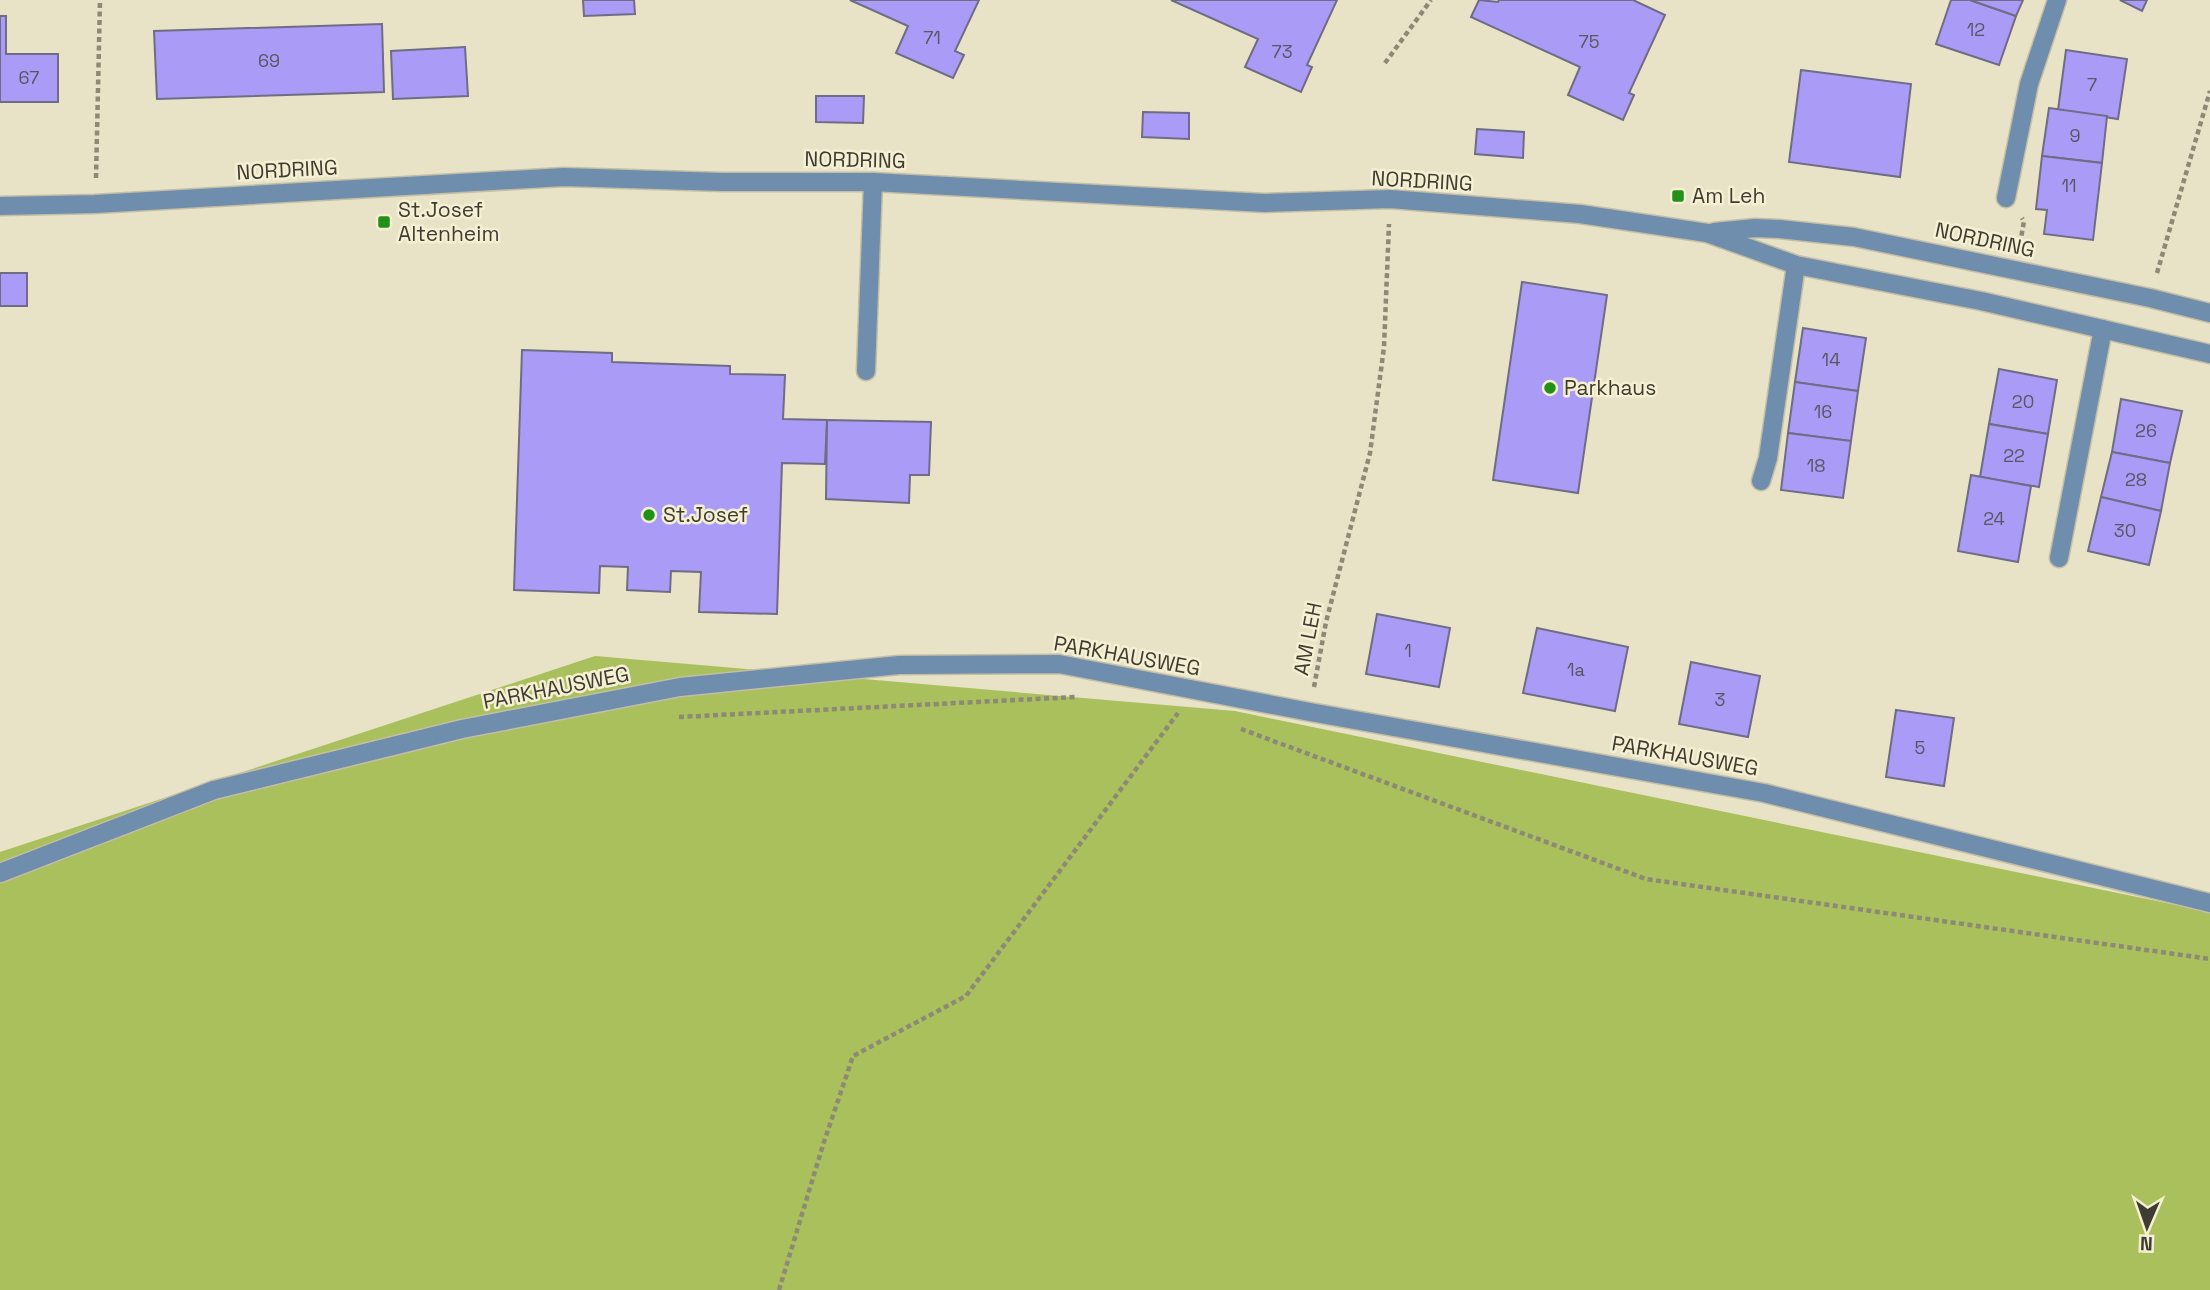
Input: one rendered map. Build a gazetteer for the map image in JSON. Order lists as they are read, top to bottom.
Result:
{
  "streets": {
    "street": ["NORDRING", "PARKHAUSWEG"],
    "path": ["AM LEH"]
  },
  "crossings": [
    ["NORDRING", "AM LEH"],
    ["AM LEH", "PARKHAUSWEG"]
  ],
  "places": {
    "transit": ["Am Leh", "St.Josef Altenheim"],
    "other": ["Parkhaus", "St.Josef"]
  },
  "house_numbers": [
    "12",
    "71",
    "75",
    "73",
    "69",
    "67",
    "7",
    "9",
    "11",
    "14",
    "20",
    "16",
    "26",
    "22",
    "18",
    "28",
    "24",
    "30",
    "1",
    "1a",
    "3",
    "5"
  ],
  "north": "bottom"
}
